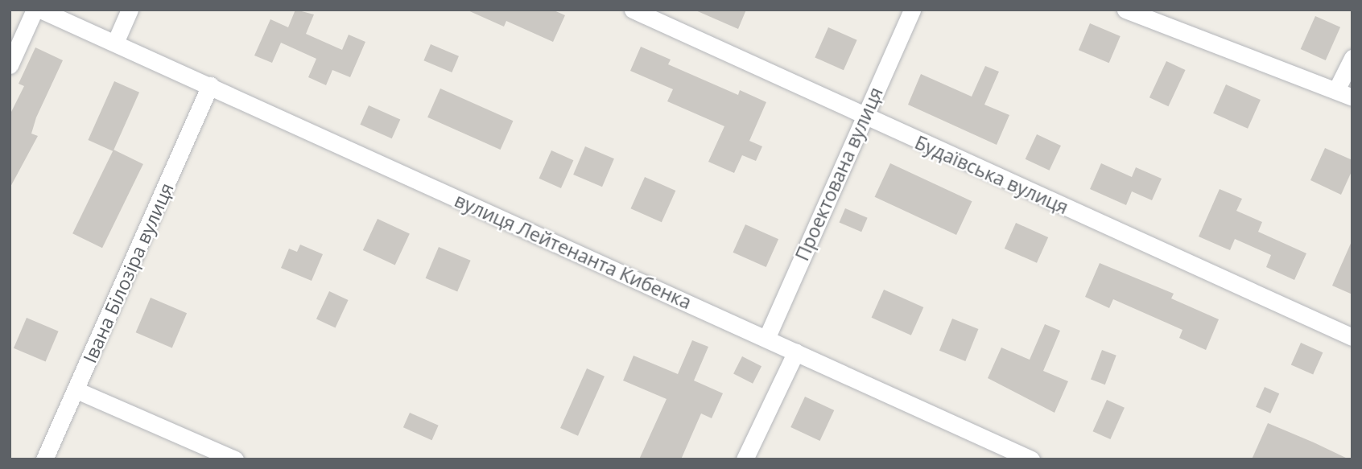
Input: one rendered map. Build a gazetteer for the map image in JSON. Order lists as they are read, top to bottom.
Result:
{
  "streets": {
    "street": [
      "Проектована вулиця",
      "Будаївська вулиця",
      "вулиця Лейтенанта Кибенка",
      "Івана Білозіра вулиця"
    ]
  },
  "crossings": [
    ["Проектована вулиця", "Будаївська вулиця"],
    ["Проектована вулиця", "вулиця Лейтенанта Кибенка"],
    ["вулиця Лейтенанта Кибенка", "Івана Білозіра вулиця"]
  ]
}
